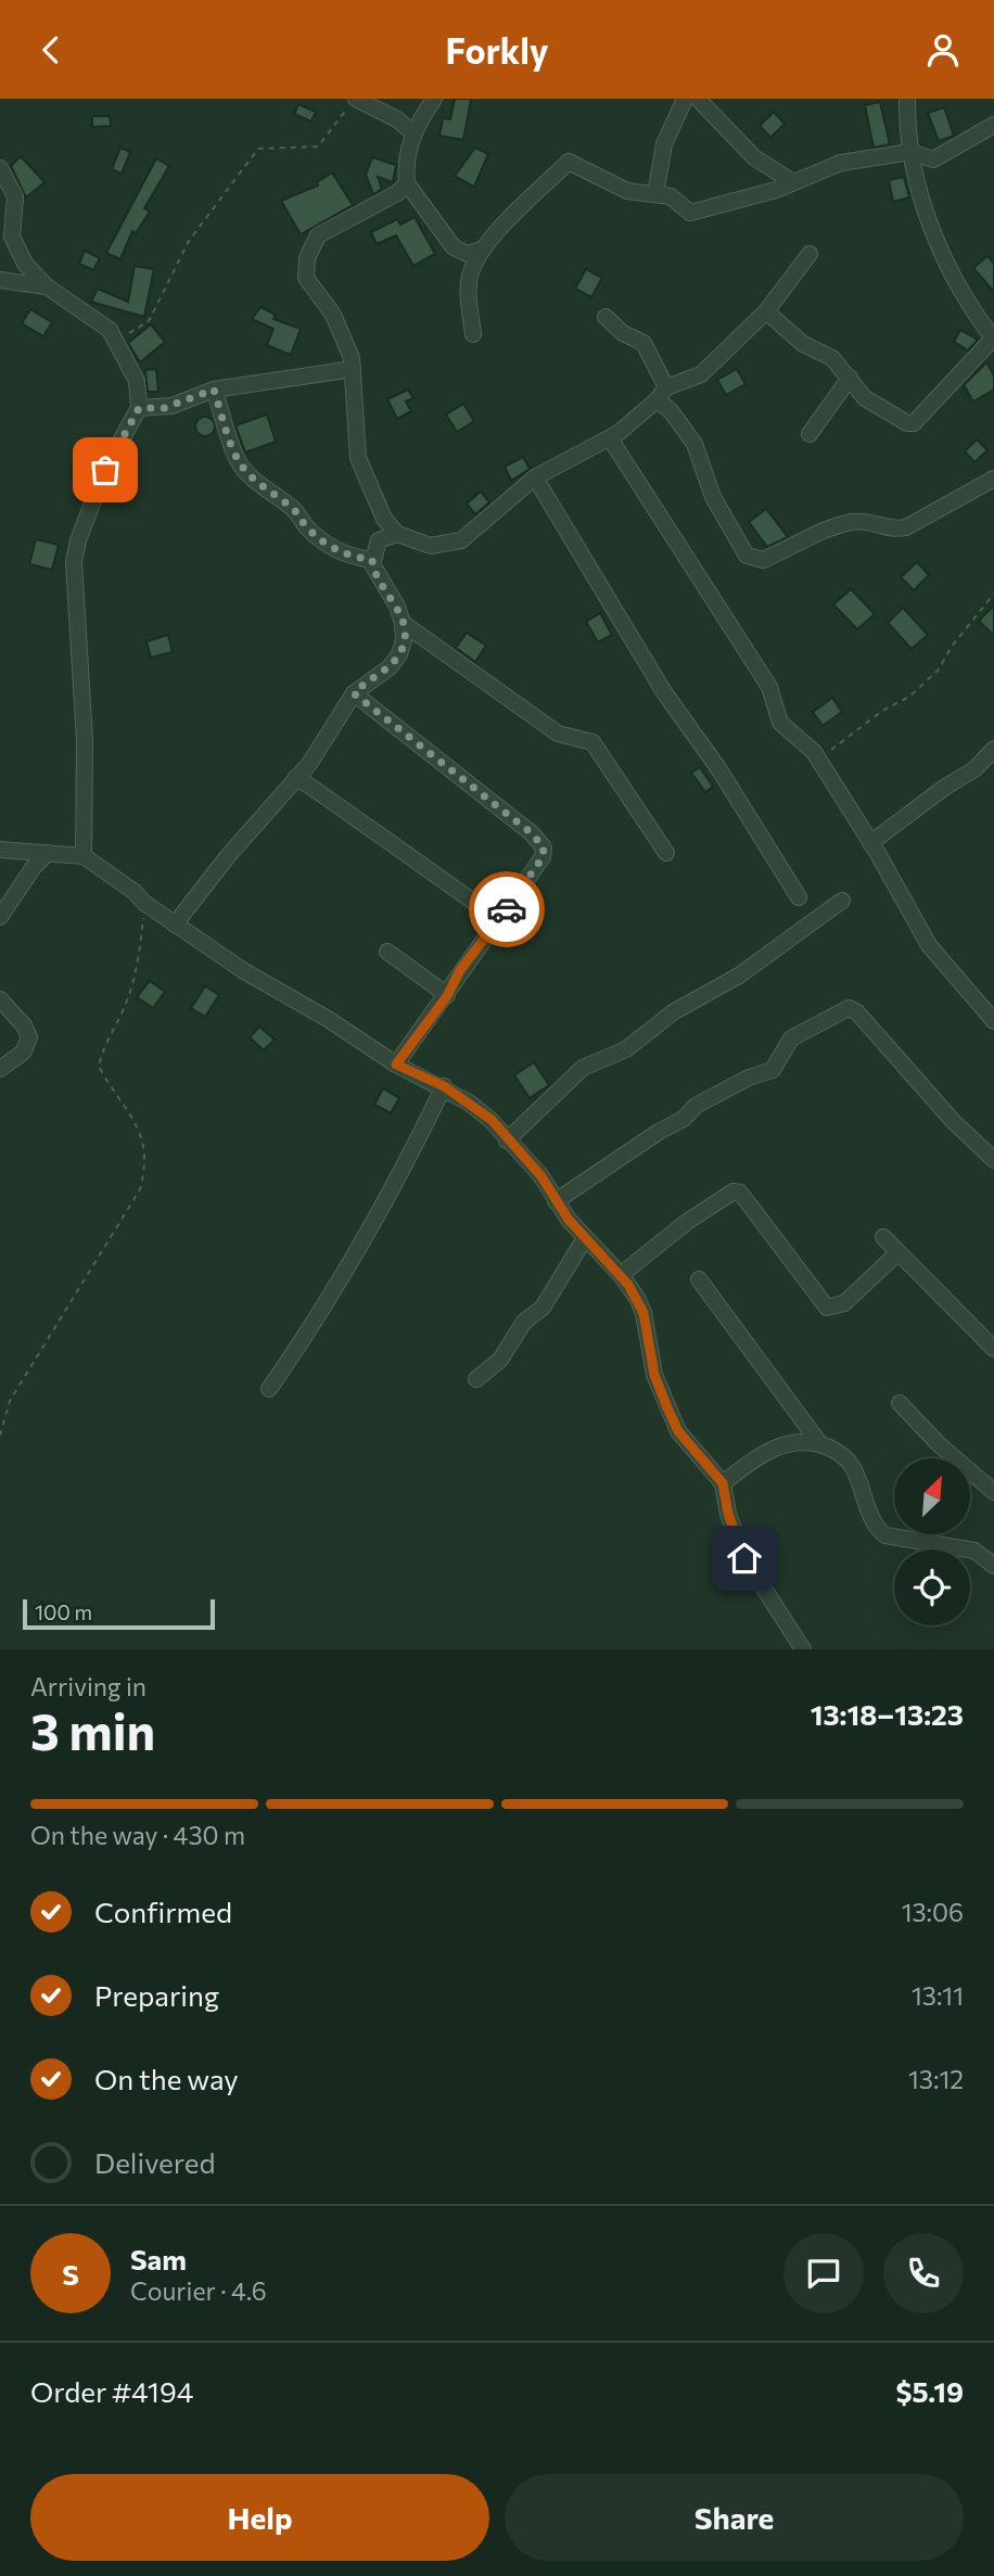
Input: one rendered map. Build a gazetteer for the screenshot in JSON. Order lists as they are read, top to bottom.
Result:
{
  "scale_bar": "100 m",
  "north": "top right",
  "page": {
    "header": "Forkly",
    "scale": "100 m",
    "heading": ["3 min", "Arriving in", "13:18–13:23"],
    "panel": [
      "Sam",
      "Courier · 4.6",
      "Order #4194",
      "$5.19"
    ],
    "bar": "On the way · 430 m",
    "list": [
      ["Confirmed", "13:06"],
      ["Preparing", "13:11"],
      ["On the way", "13:12"],
      "Delivered"
    ],
    "round": "S",
    "buttons": ["Help", "Share"]
  }
}
